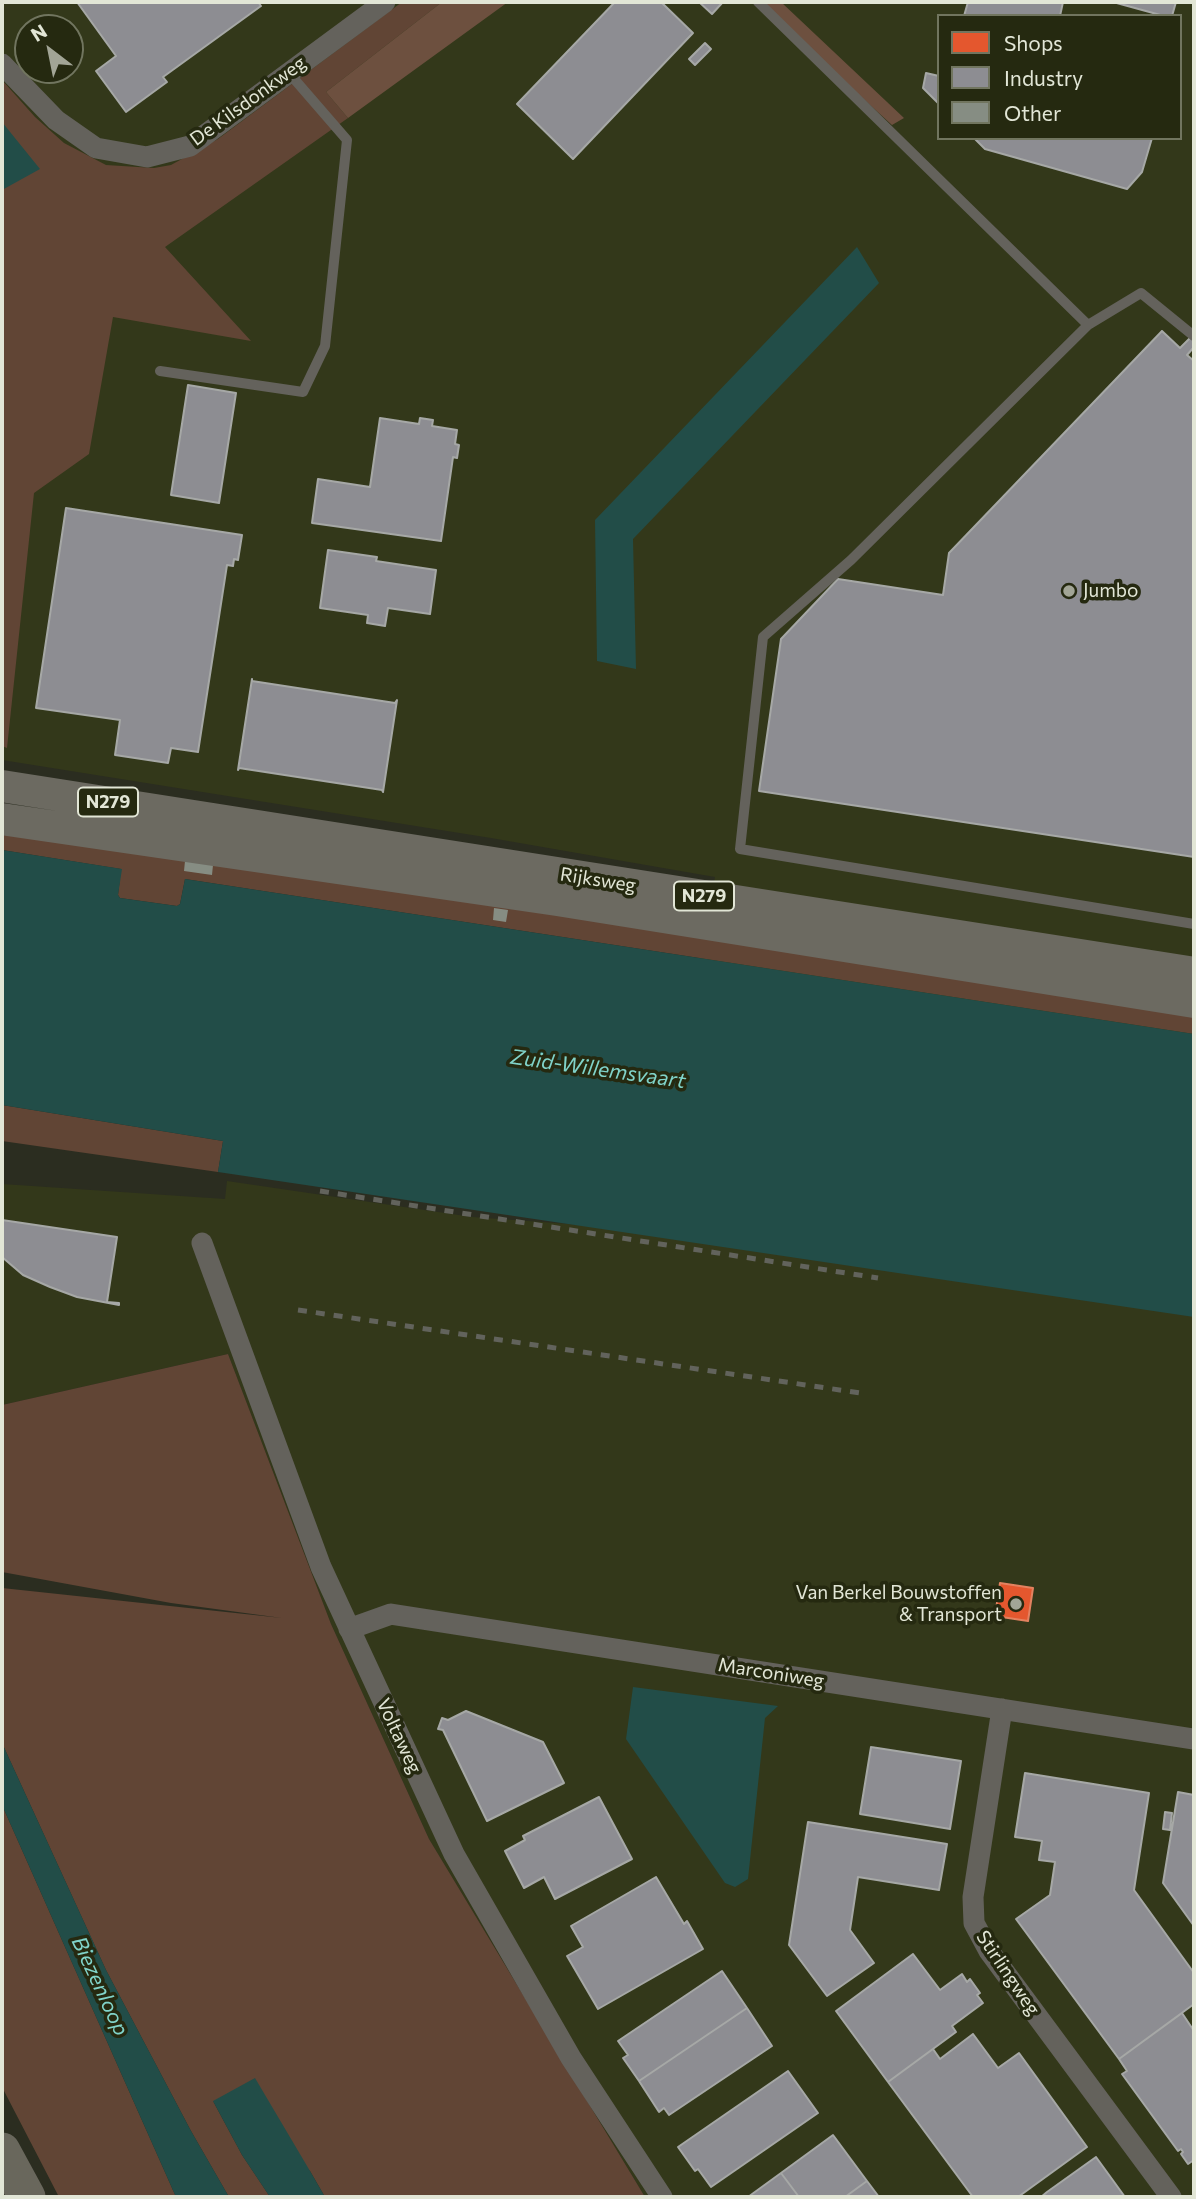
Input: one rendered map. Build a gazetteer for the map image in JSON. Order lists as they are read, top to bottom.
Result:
{
  "streets": {
    "main road": ["N279", "Rijksweg"],
    "street": [
      "De Kilsdonkweg",
      "Marconiweg",
      "Voltaweg",
      "Stirlingweg"
    ]
  },
  "crossings": [
    ["Marconiweg", "Voltaweg"],
    ["Marconiweg", "Stirlingweg"]
  ],
  "water": ["Zuid-Willemsvaart", "Biezenloop"],
  "places": ["Jumbo", "Van Berkel Bouwstoffen & Transport"],
  "legend": ["Shops", "Industry", "Other"],
  "north": "top left"
}
